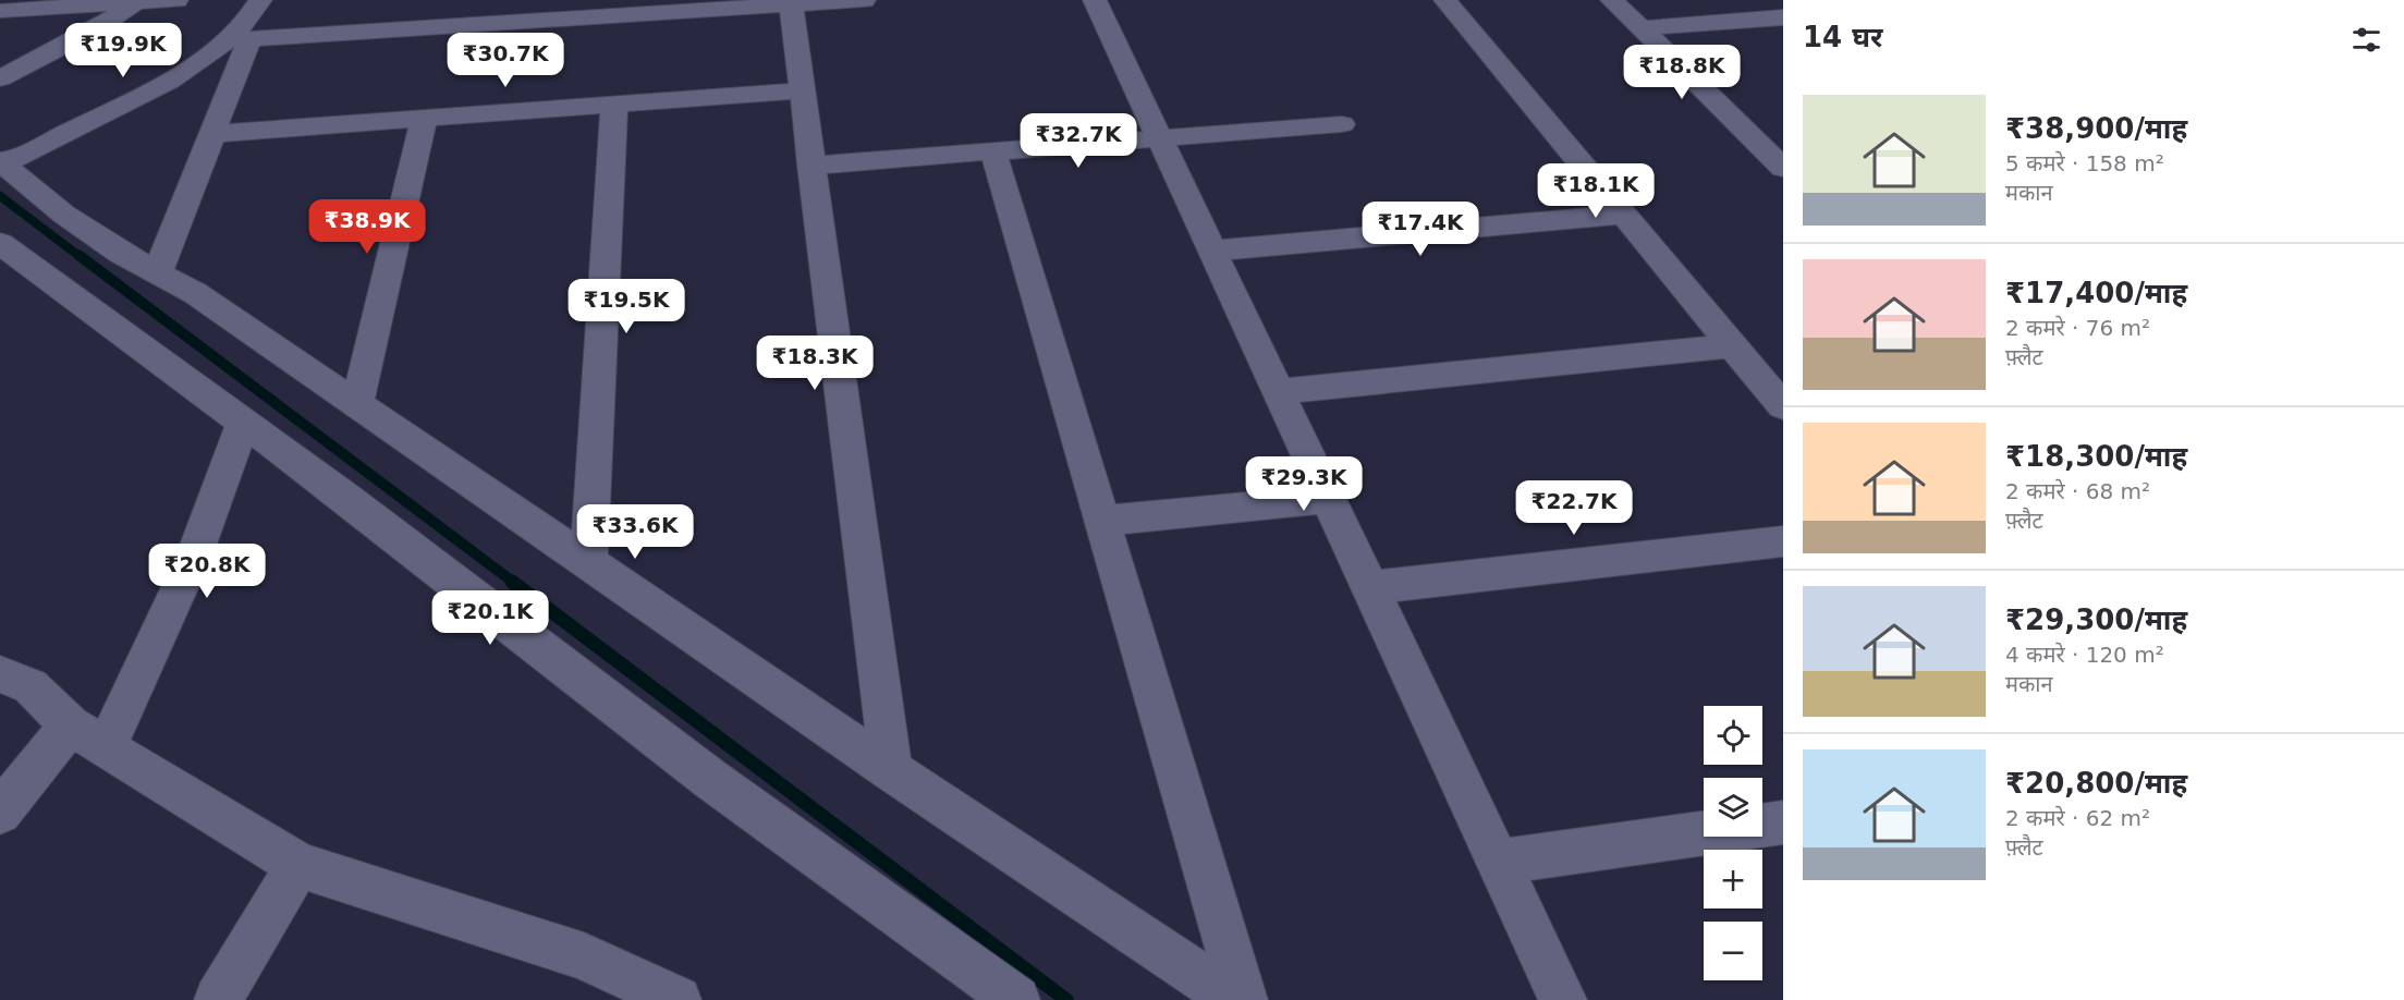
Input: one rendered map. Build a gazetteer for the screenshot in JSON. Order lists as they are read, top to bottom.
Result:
{
  "page": {
    "heading": "14 घर",
    "price": [
      "₹19.9K",
      "₹30.7K",
      "₹18.8K",
      "₹32.7K",
      "₹18.1K",
      "₹38.9K",
      "₹17.4K",
      "₹19.5K",
      "₹18.3K",
      "₹29.3K",
      "₹22.7K",
      "₹33.6K",
      "₹20.8K",
      "₹20.1K"
    ],
    "list": [
      {
        "name": "₹38,900/माह",
        "note": "5 कमरे · 158 m² · मकान"
      },
      {
        "name": "₹17,400/माह",
        "note": "2 कमरे · 76 m² · फ़्लैट"
      },
      {
        "name": "₹18,300/माह",
        "note": "2 कमरे · 68 m² · फ़्लैट"
      },
      {
        "name": "₹29,300/माह",
        "note": "4 कमरे · 120 m² · मकान"
      },
      {
        "name": "₹20,800/माह",
        "note": "2 कमरे · 62 m² · फ़्लैट"
      }
    ],
    "map_buttons": ["+", "−"]
  }
}
